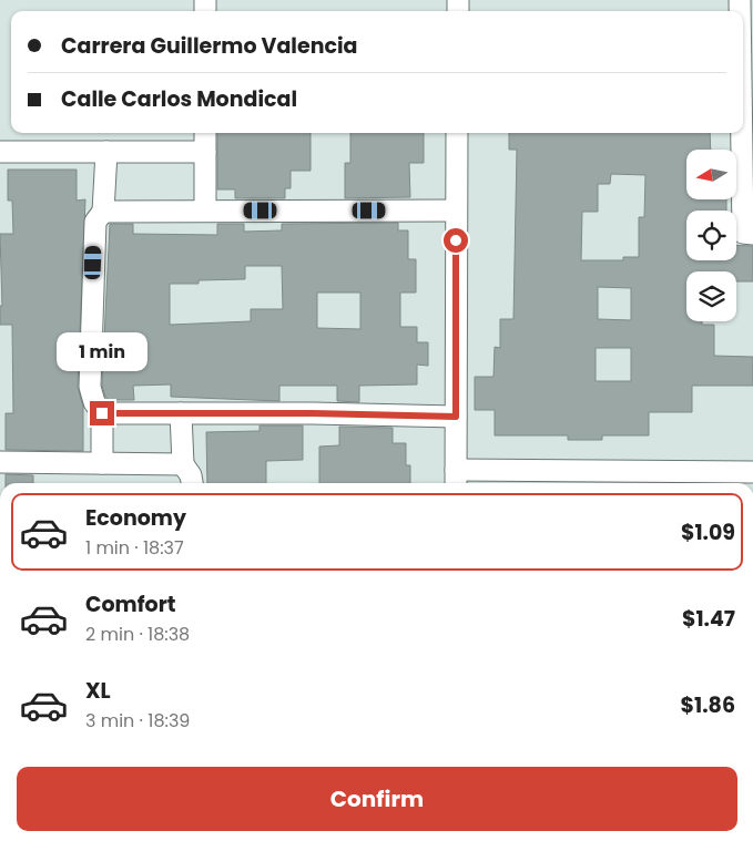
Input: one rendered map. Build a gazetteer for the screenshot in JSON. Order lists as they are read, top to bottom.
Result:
{
  "north": "left",
  "page": {
    "banner": ["Carrera Guillermo Valencia", "Calle Carlos Mondical"],
    "bubble": "1 min",
    "list": [
      {
        "name": "Economy",
        "note": "1 min · 18:37",
        "value": "$1.09"
      },
      {
        "name": "Comfort",
        "note": "2 min · 18:38",
        "value": "$1.47"
      },
      {
        "name": "XL",
        "note": "3 min · 18:39",
        "value": "$1.86"
      }
    ],
    "buttons": "Confirm"
  }
}
